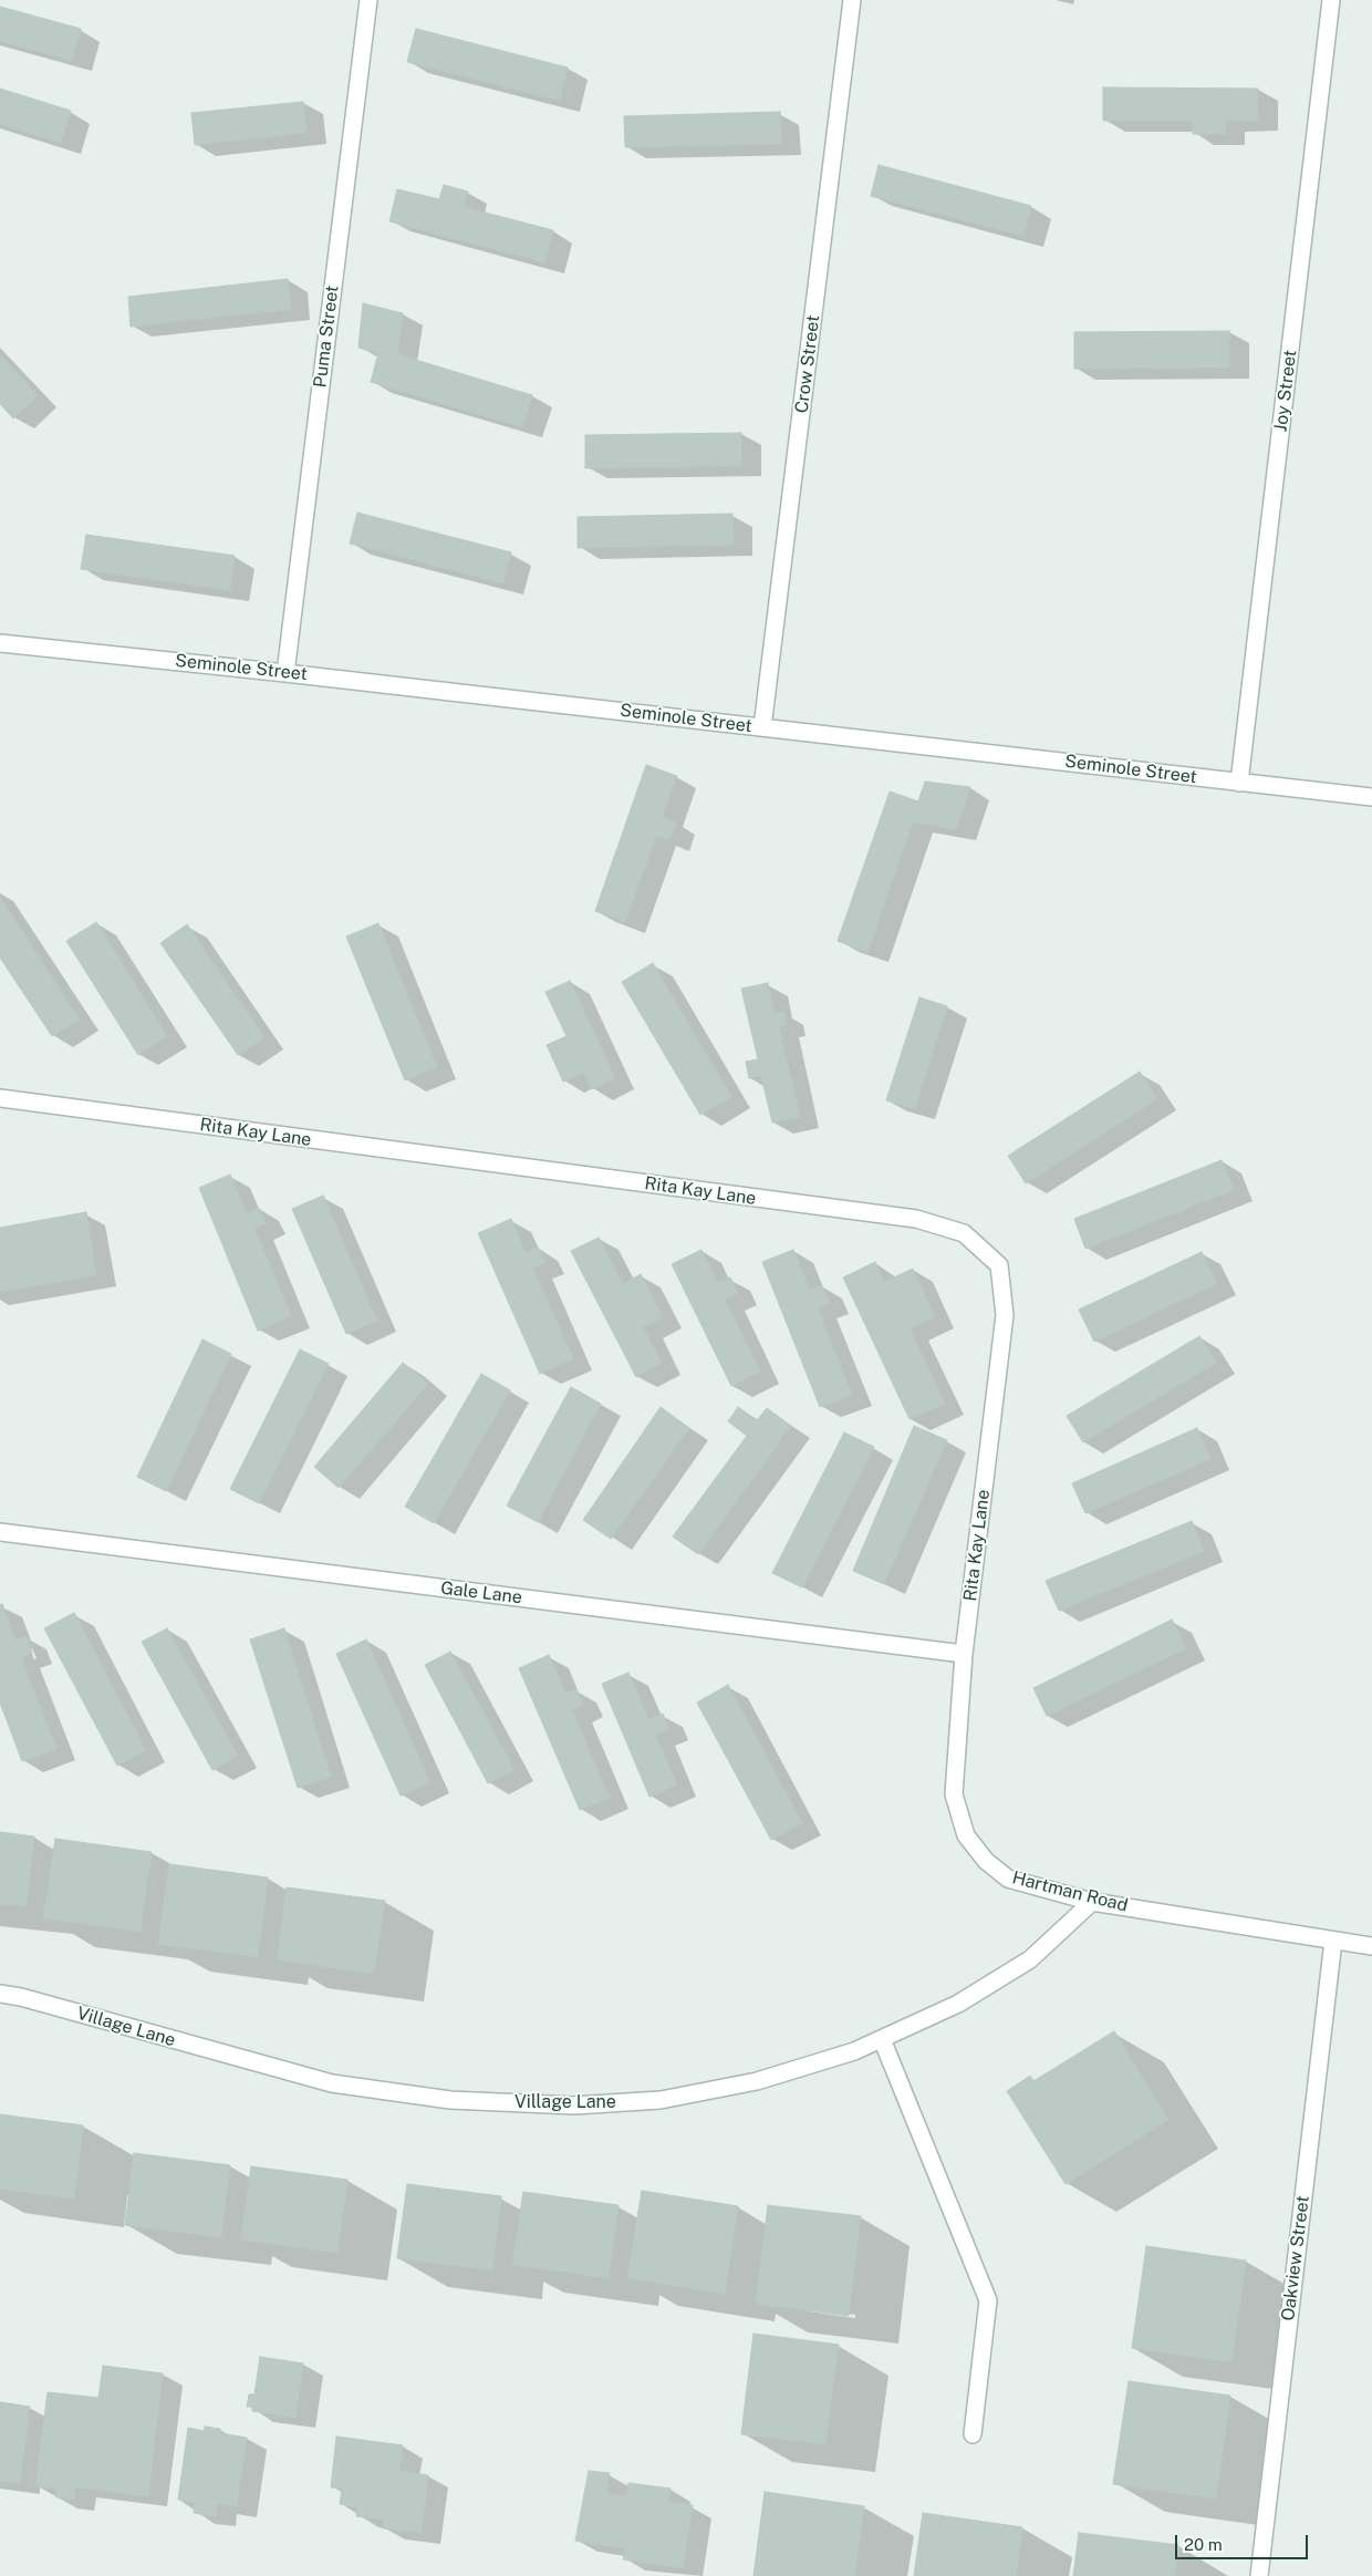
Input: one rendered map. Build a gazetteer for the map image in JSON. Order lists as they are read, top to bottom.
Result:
{
  "streets": {
    "street": [
      "Puma Street",
      "Crow Street",
      "Joy Street",
      "Seminole Street",
      "Rita Kay Lane",
      "Gale Lane",
      "Hartman Road",
      "Village Lane",
      "Oakview Street"
    ]
  },
  "crossings": [
    ["Puma Street", "Seminole Street"],
    ["Crow Street", "Seminole Street"],
    ["Joy Street", "Seminole Street"],
    ["Rita Kay Lane", "Gale Lane"],
    ["Rita Kay Lane", "Hartman Road"],
    ["Gale Lane", "Hartman Road"],
    ["Hartman Road", "Village Lane"],
    ["Hartman Road", "Oakview Street"]
  ],
  "scale_bar": "20 m"
}
